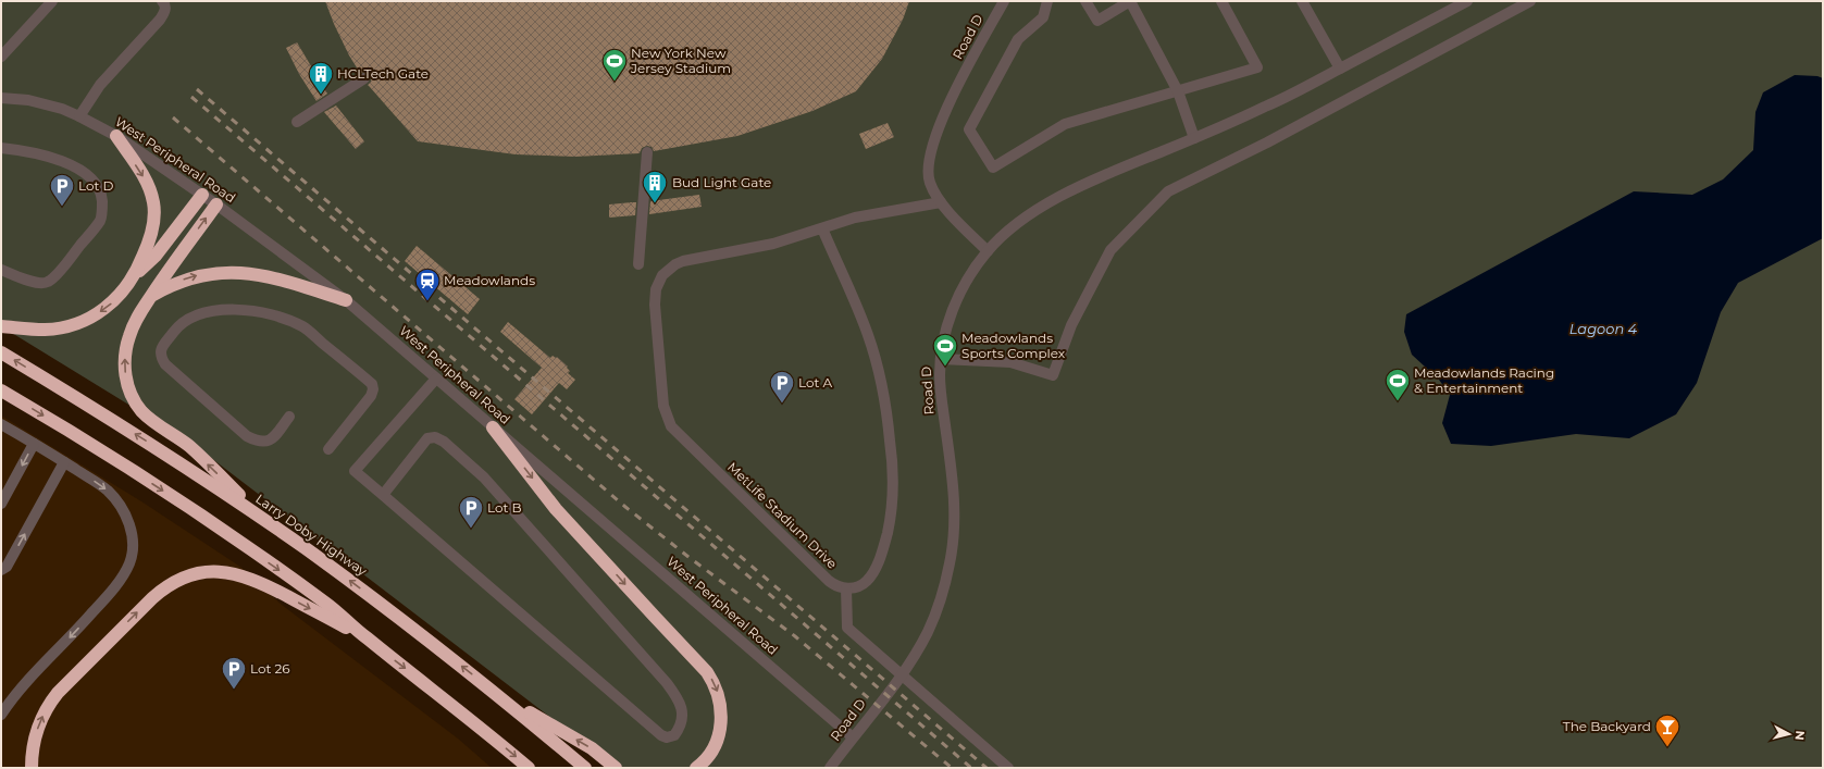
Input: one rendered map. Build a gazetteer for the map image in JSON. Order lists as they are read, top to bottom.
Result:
{
  "streets": {
    "highway": ["Larry Doby Highway"],
    "street": ["Road D", "West Peripheral Road", "MetLife Stadium Drive"]
  },
  "crossings": [
    ["Road D", "West Peripheral Road"],
    ["Road D", "MetLife Stadium Drive"]
  ],
  "water": ["Lagoon 4"],
  "places": {
    "sports": ["New York New Jersey Stadium", "Meadowlands Sports Complex", "Meadowlands Racing & Entertainment"],
    "building": ["HCLTech Gate", "Bud Light Gate"],
    "parking": [
      "Lot D",
      "Lot A",
      "Lot B",
      "Lot 26"
    ],
    "station": ["Meadowlands"],
    "bar": ["The Backyard"]
  },
  "north": "right"
}
